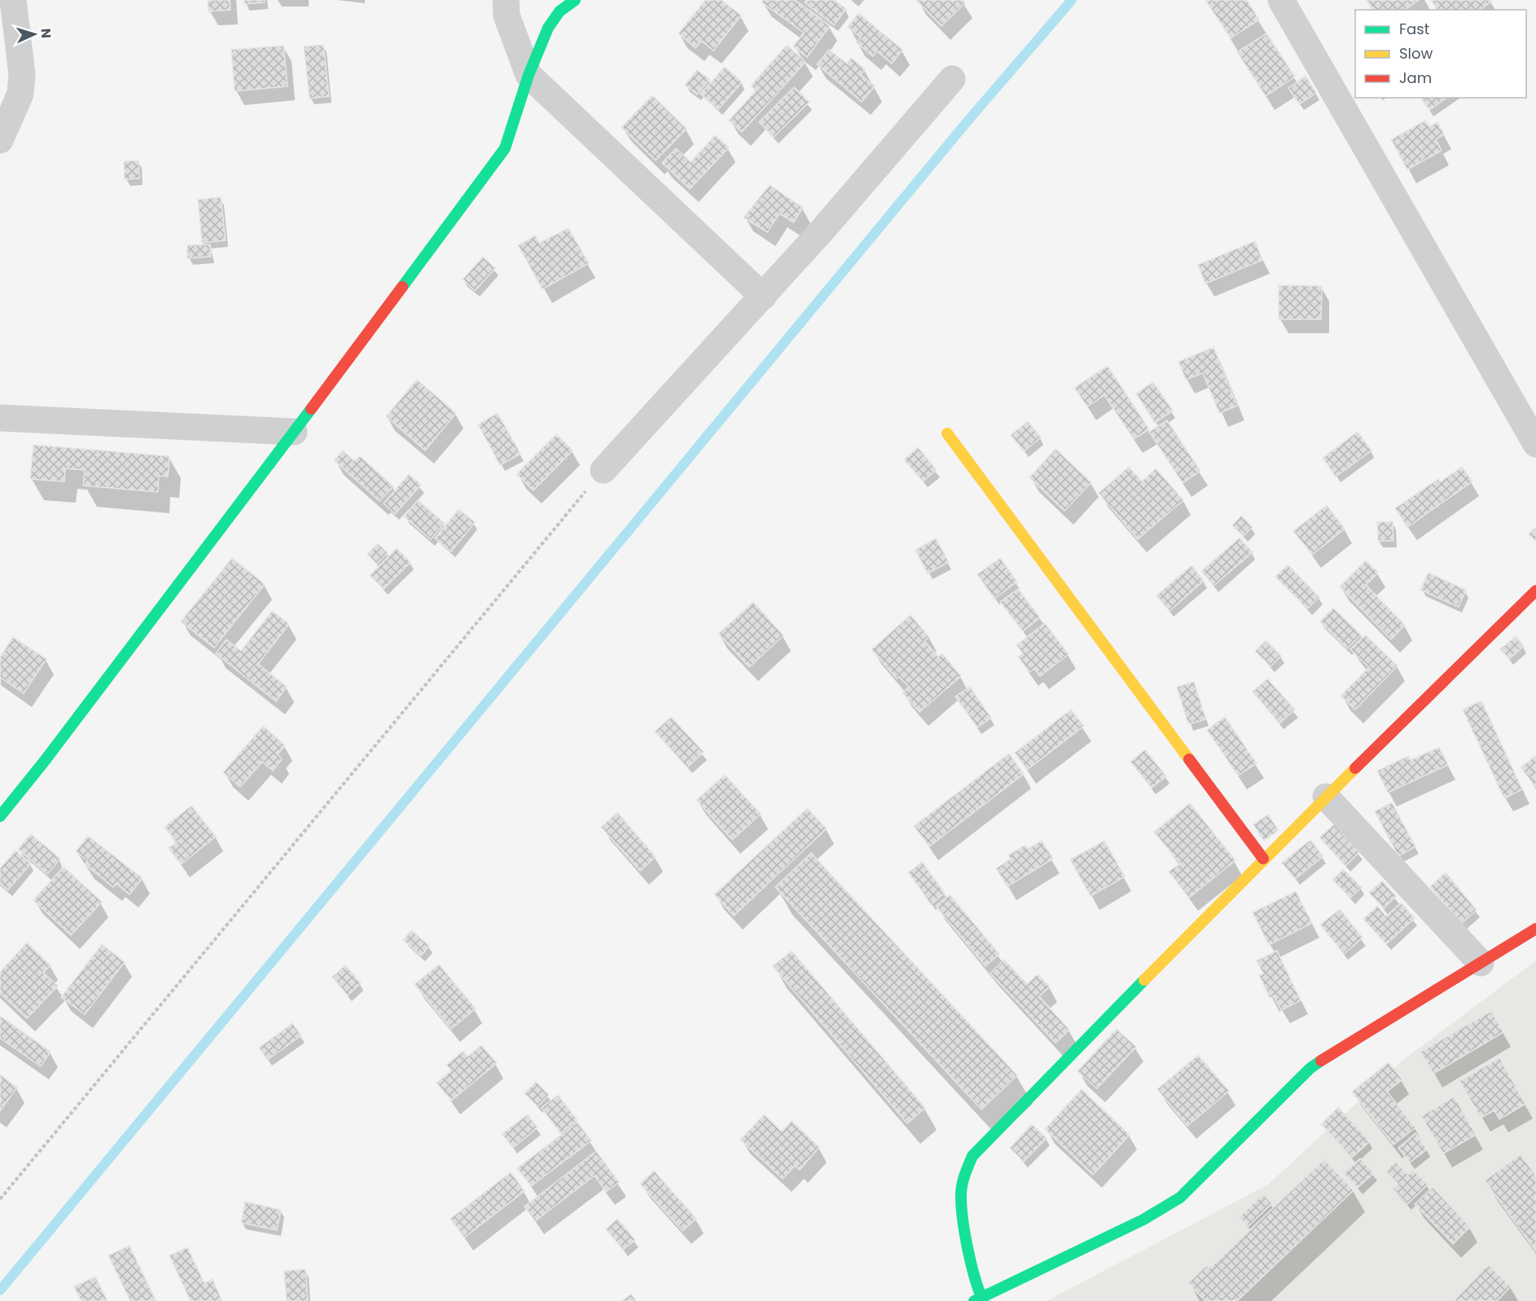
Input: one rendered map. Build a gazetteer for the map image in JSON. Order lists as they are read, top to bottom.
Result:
{
  "legend": ["Fast", "Slow", "Jam"],
  "north": "right"
}
